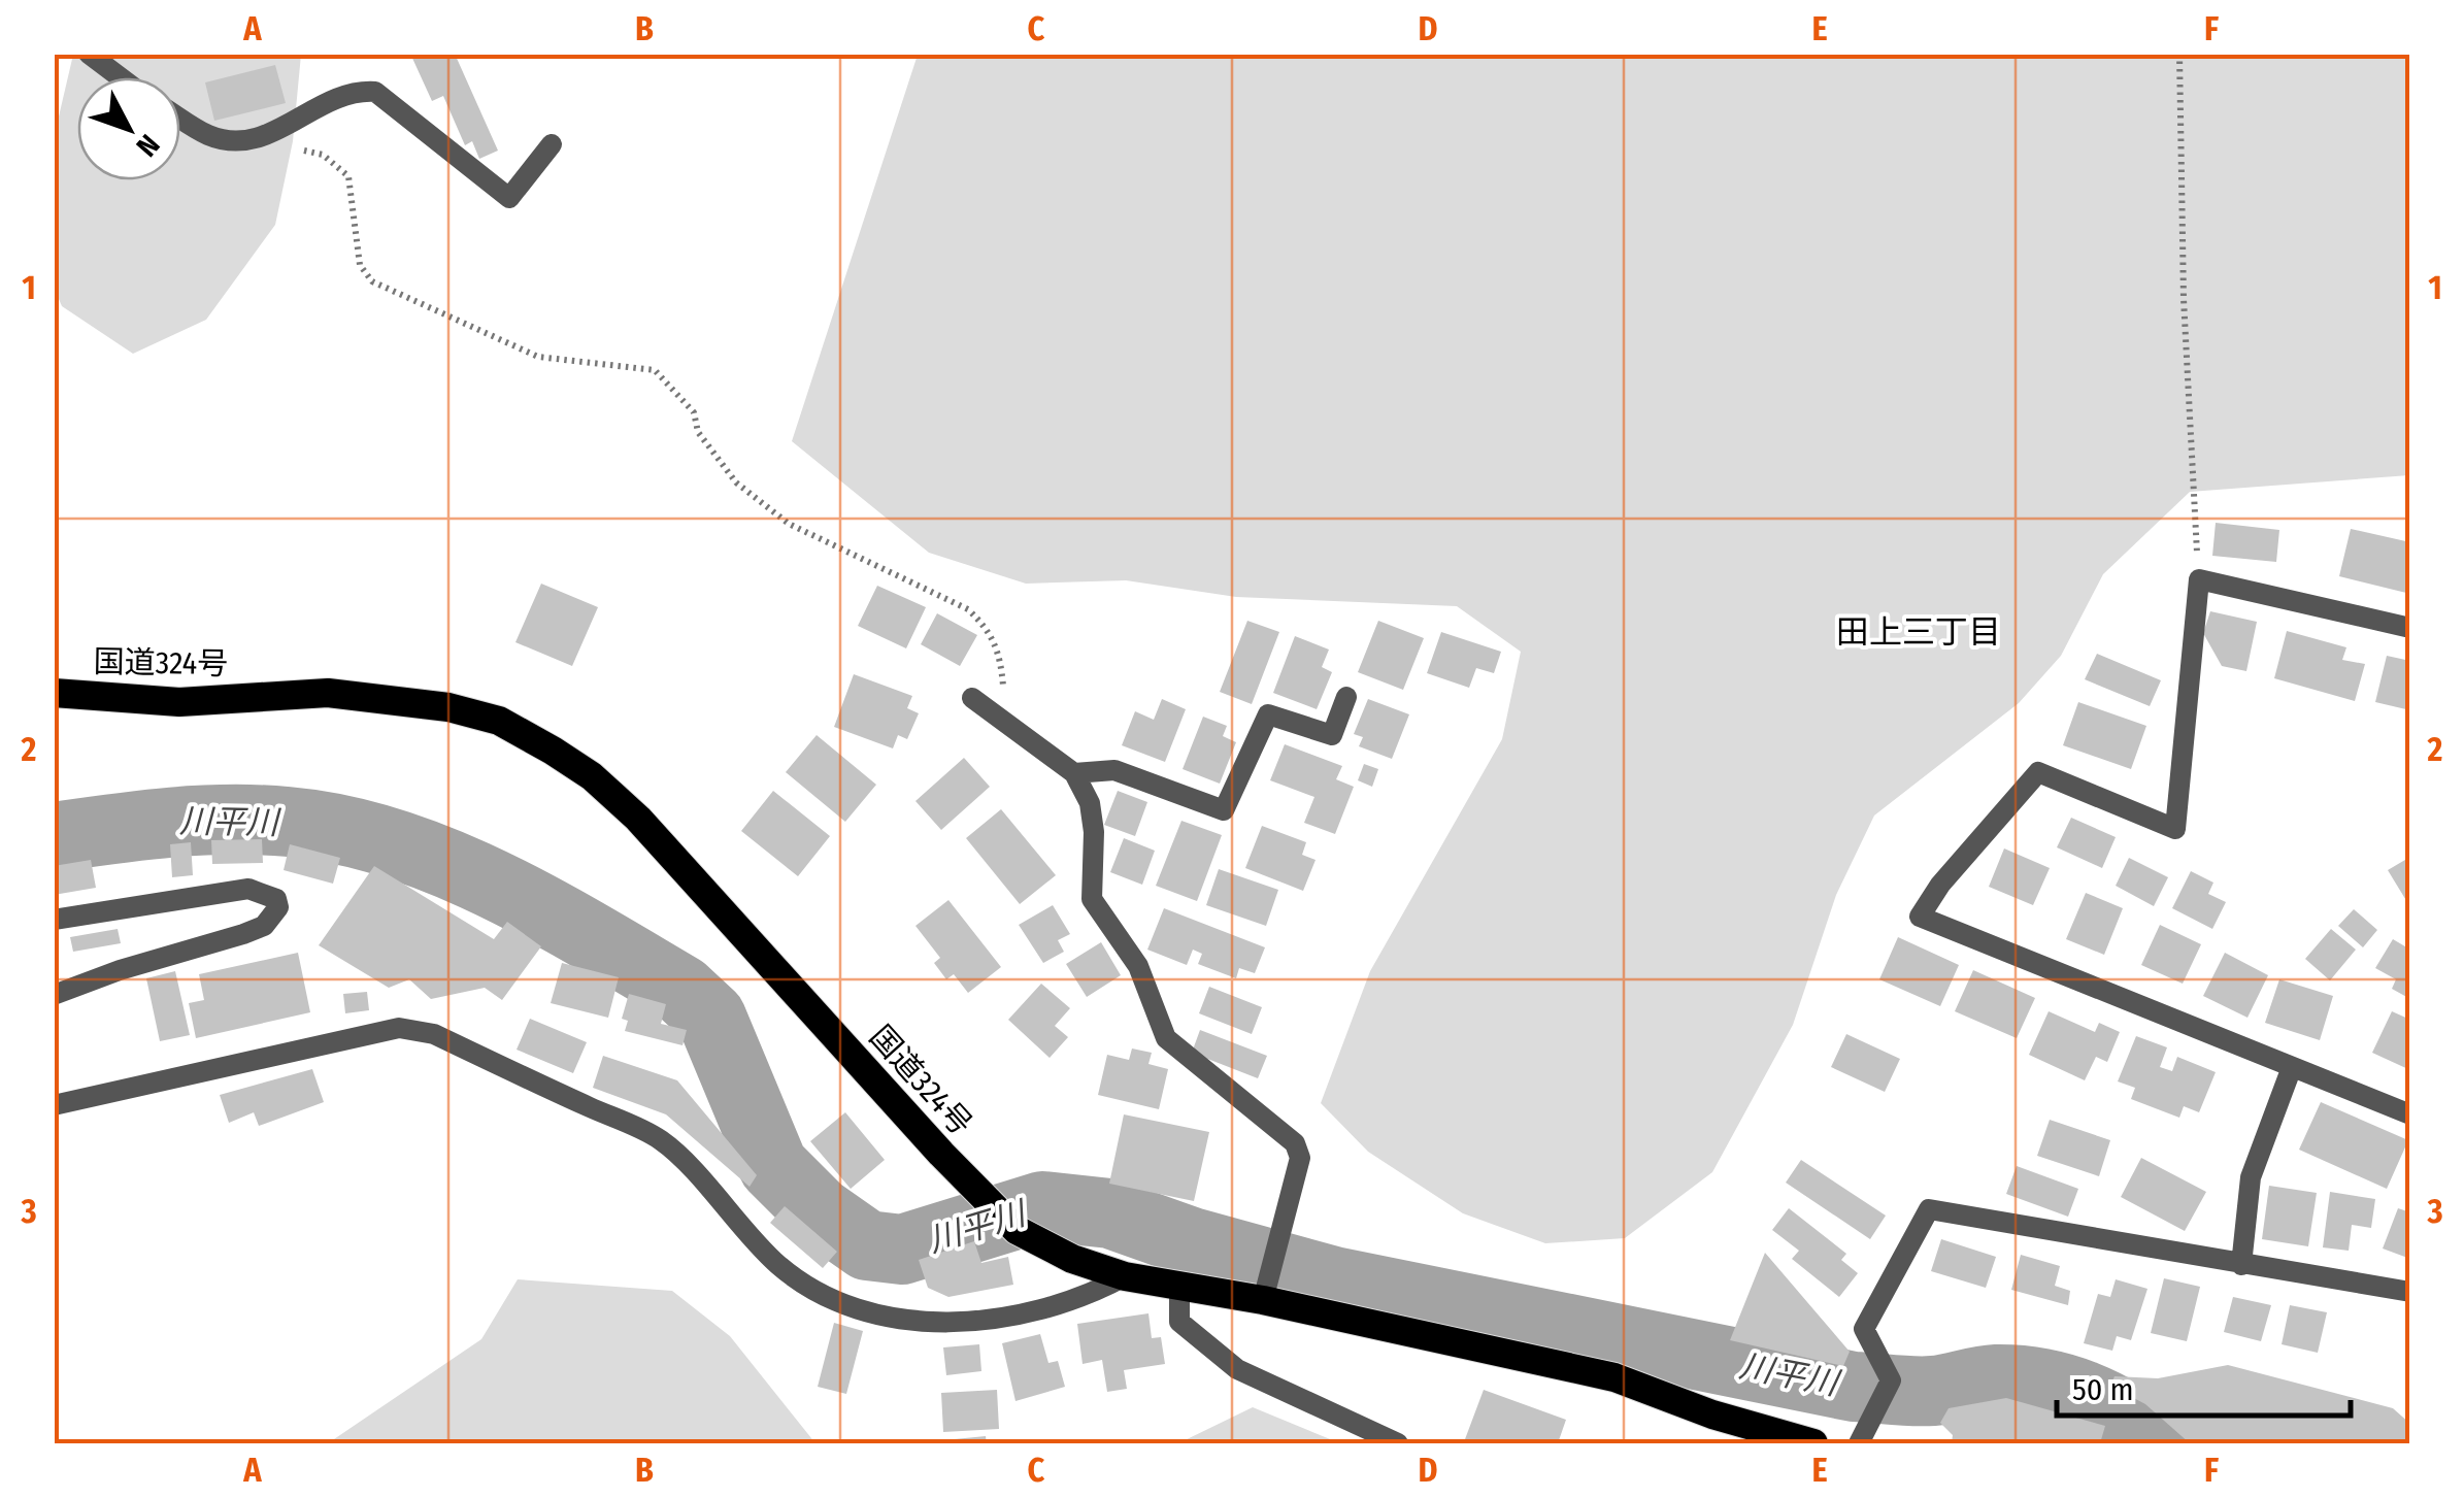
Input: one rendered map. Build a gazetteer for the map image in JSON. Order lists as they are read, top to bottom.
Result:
{
  "streets": {
    "highway": ["国道324号"]
  },
  "districts": ["田上三丁目"],
  "water": ["川平川"],
  "scale_bar": "50 m",
  "north": "bottom right",
  "grid": {
    "columns": [
      "A",
      "B",
      "C",
      "D",
      "E",
      "F"
    ],
    "rows": ["1", "2", "3"]
  }
}
